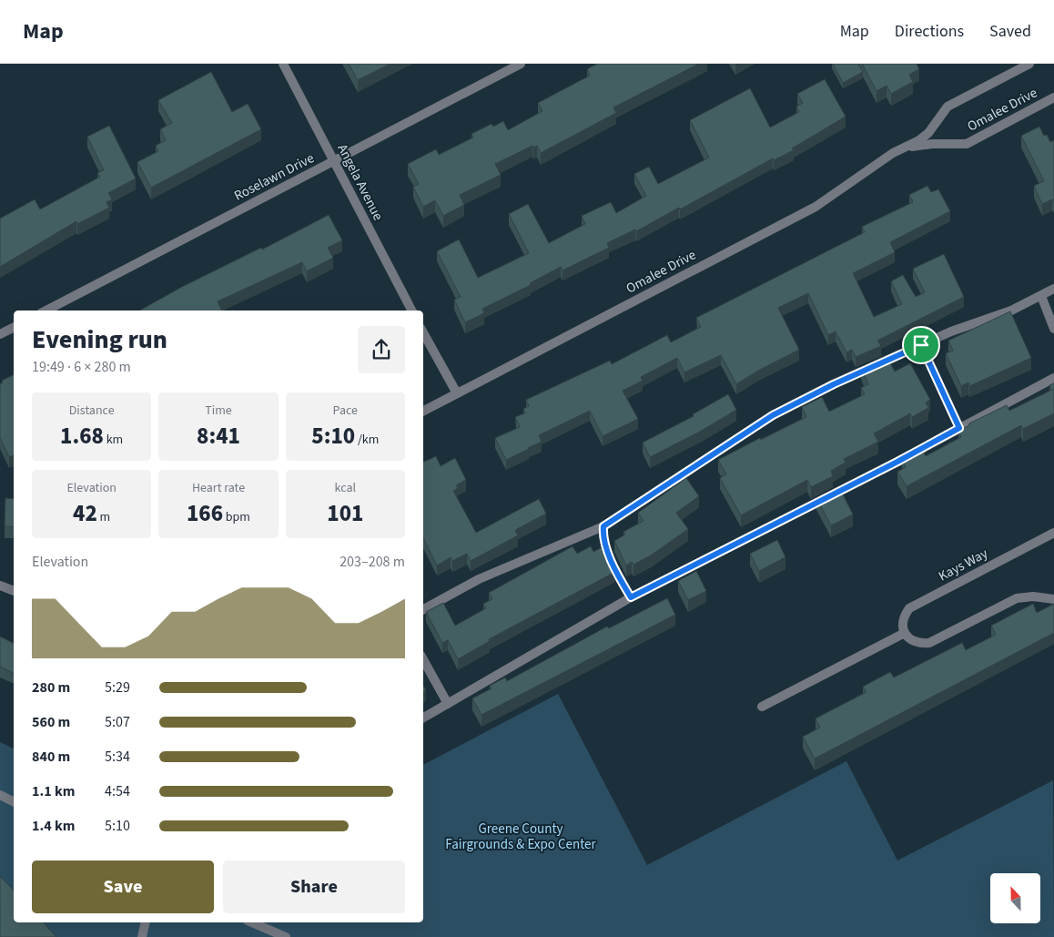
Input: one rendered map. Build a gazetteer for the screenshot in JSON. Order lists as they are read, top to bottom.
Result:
{
  "streets": {
    "street": [
      "Omalee Drive",
      "Roselawn Drive",
      "Angela Avenue",
      "Kays Way"
    ]
  },
  "crossings": [
    ["Roselawn Drive", "Angela Avenue"]
  ],
  "parks": ["Greene County Fairgrounds & Expo Center"],
  "north": "top",
  "page": {
    "header": "Map",
    "nav": ["Map", "Directions", "Saved"],
    "heading": ["Evening run", "19:49 · 6 × 280 m"],
    "stats": [
      ["Distance", "1.68 km"],
      ["Time", "8:41"],
      ["Pace", "5:10 /km"],
      ["Elevation", "42 m"],
      ["Heart rate", "166 bpm"],
      ["kcal", "101"]
    ],
    "chart": ["Elevation", "203–208 m"],
    "list": [
      {
        "name": "280 m",
        "note": "5:29"
      },
      {
        "name": "560 m",
        "note": "5:07"
      },
      {
        "name": "840 m",
        "note": "5:34"
      },
      {
        "name": "1.1 km",
        "note": "4:54"
      },
      {
        "name": "1.4 km",
        "note": "5:10"
      }
    ],
    "buttons": ["Save", "Share"]
  }
}
